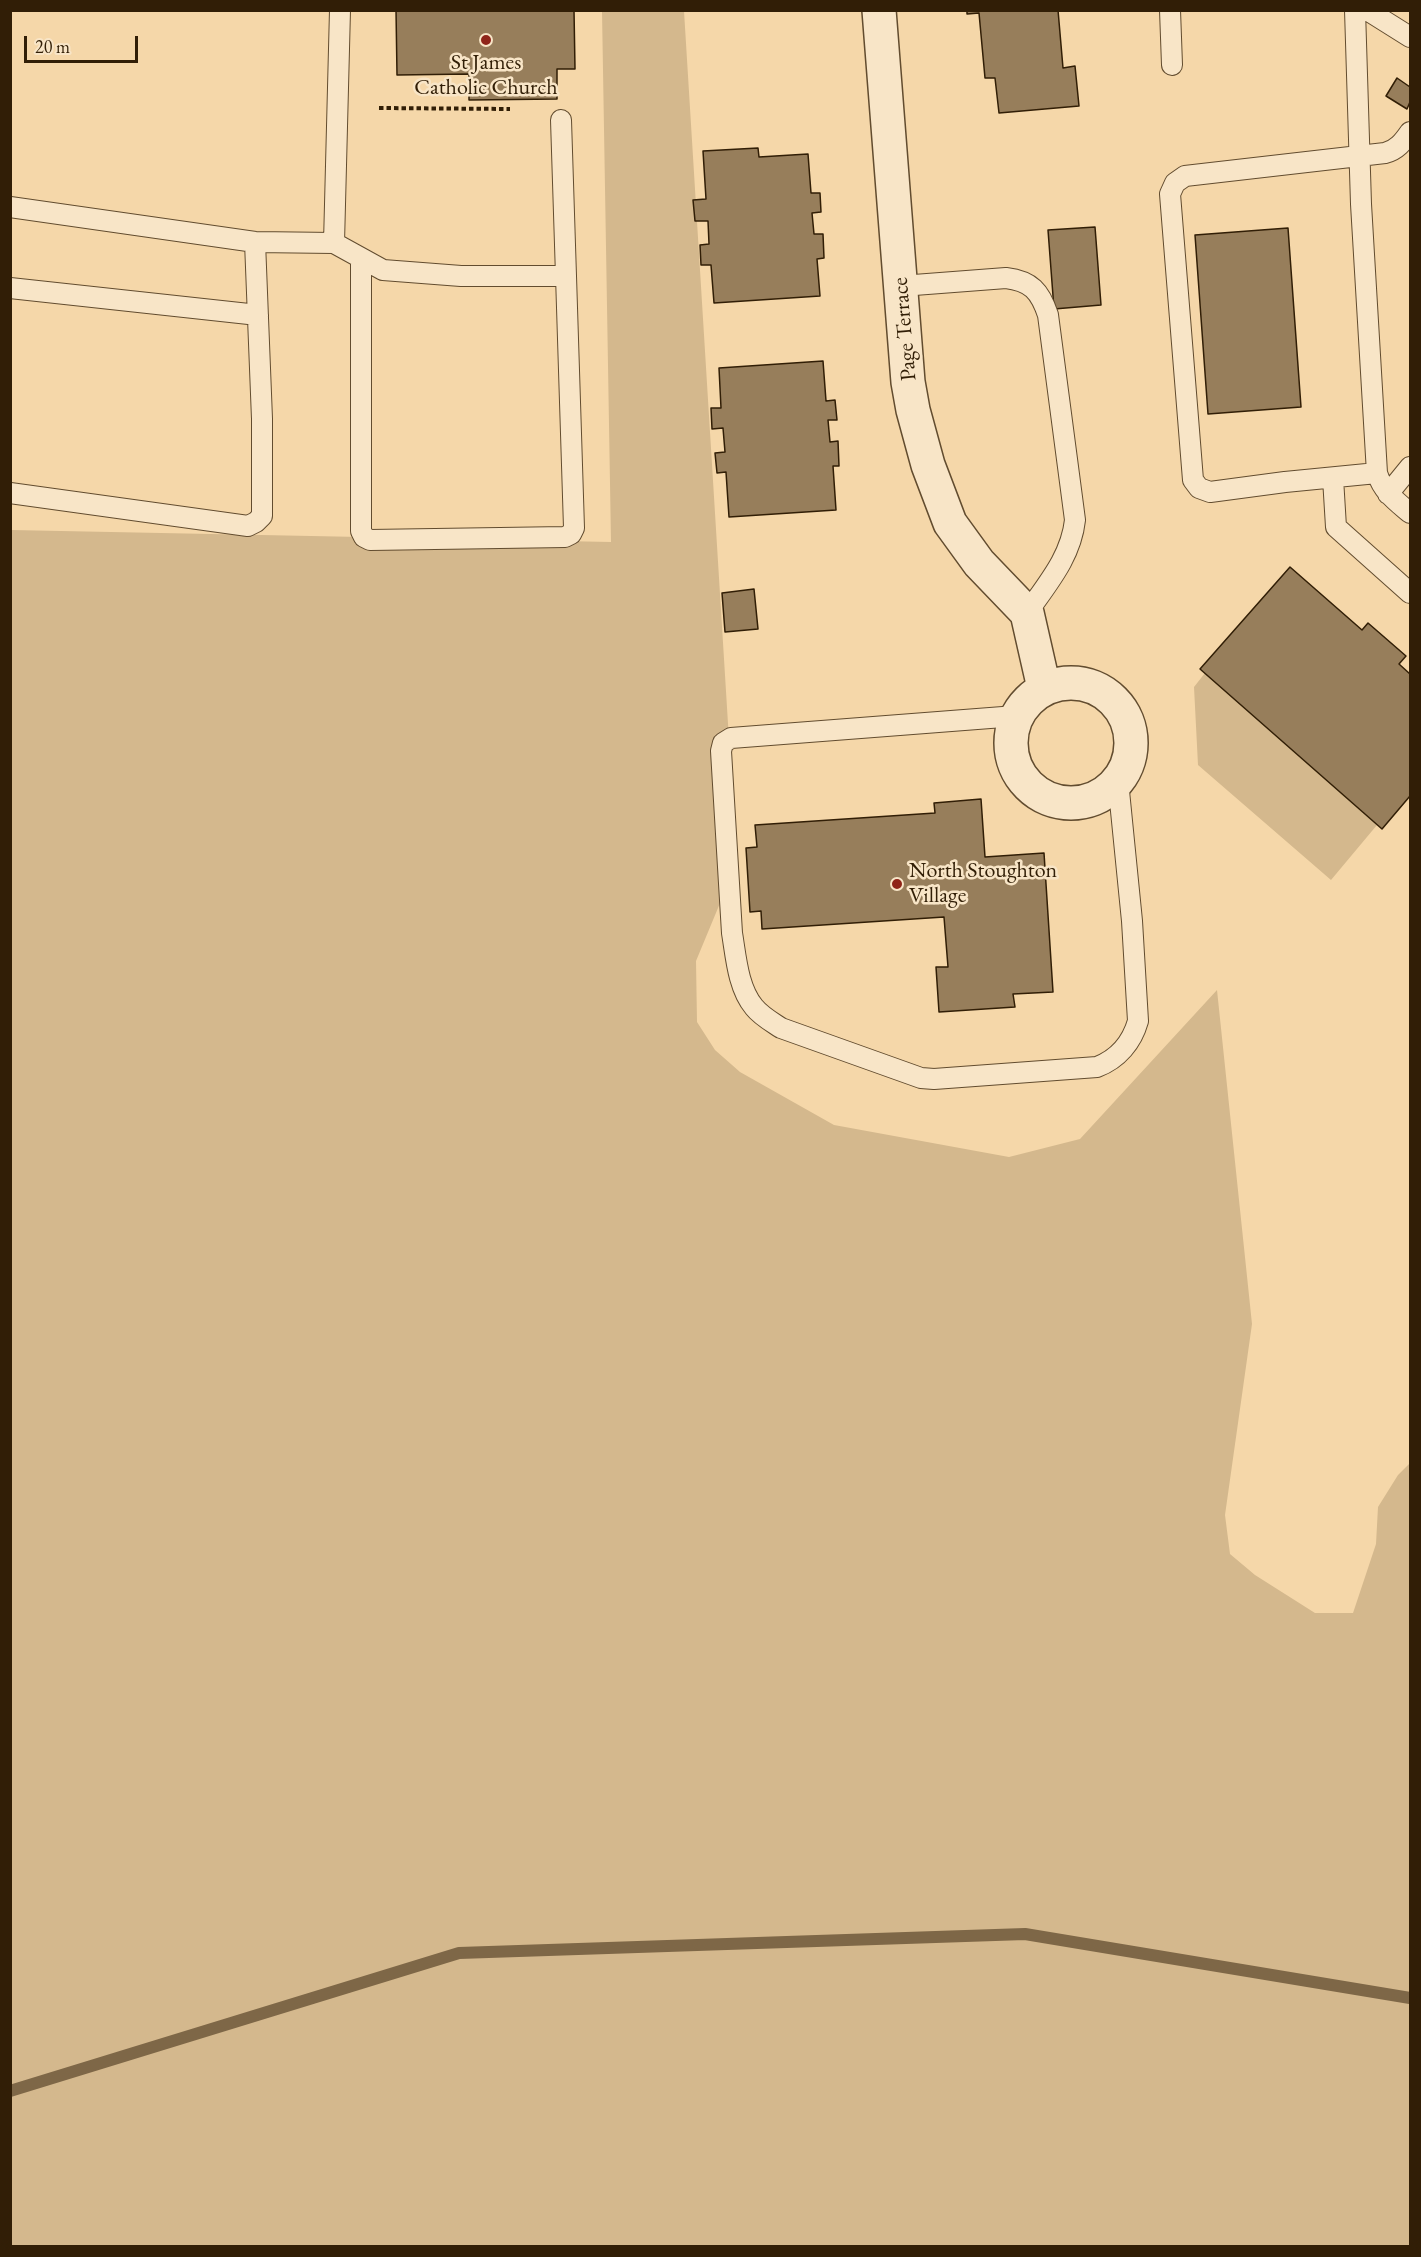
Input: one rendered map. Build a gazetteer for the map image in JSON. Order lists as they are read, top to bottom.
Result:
{
  "streets": {
    "street": ["Page Terrace"]
  },
  "places": ["St James Catholic Church", "North Stoughton Village"],
  "scale_bar": "20 m"
}
